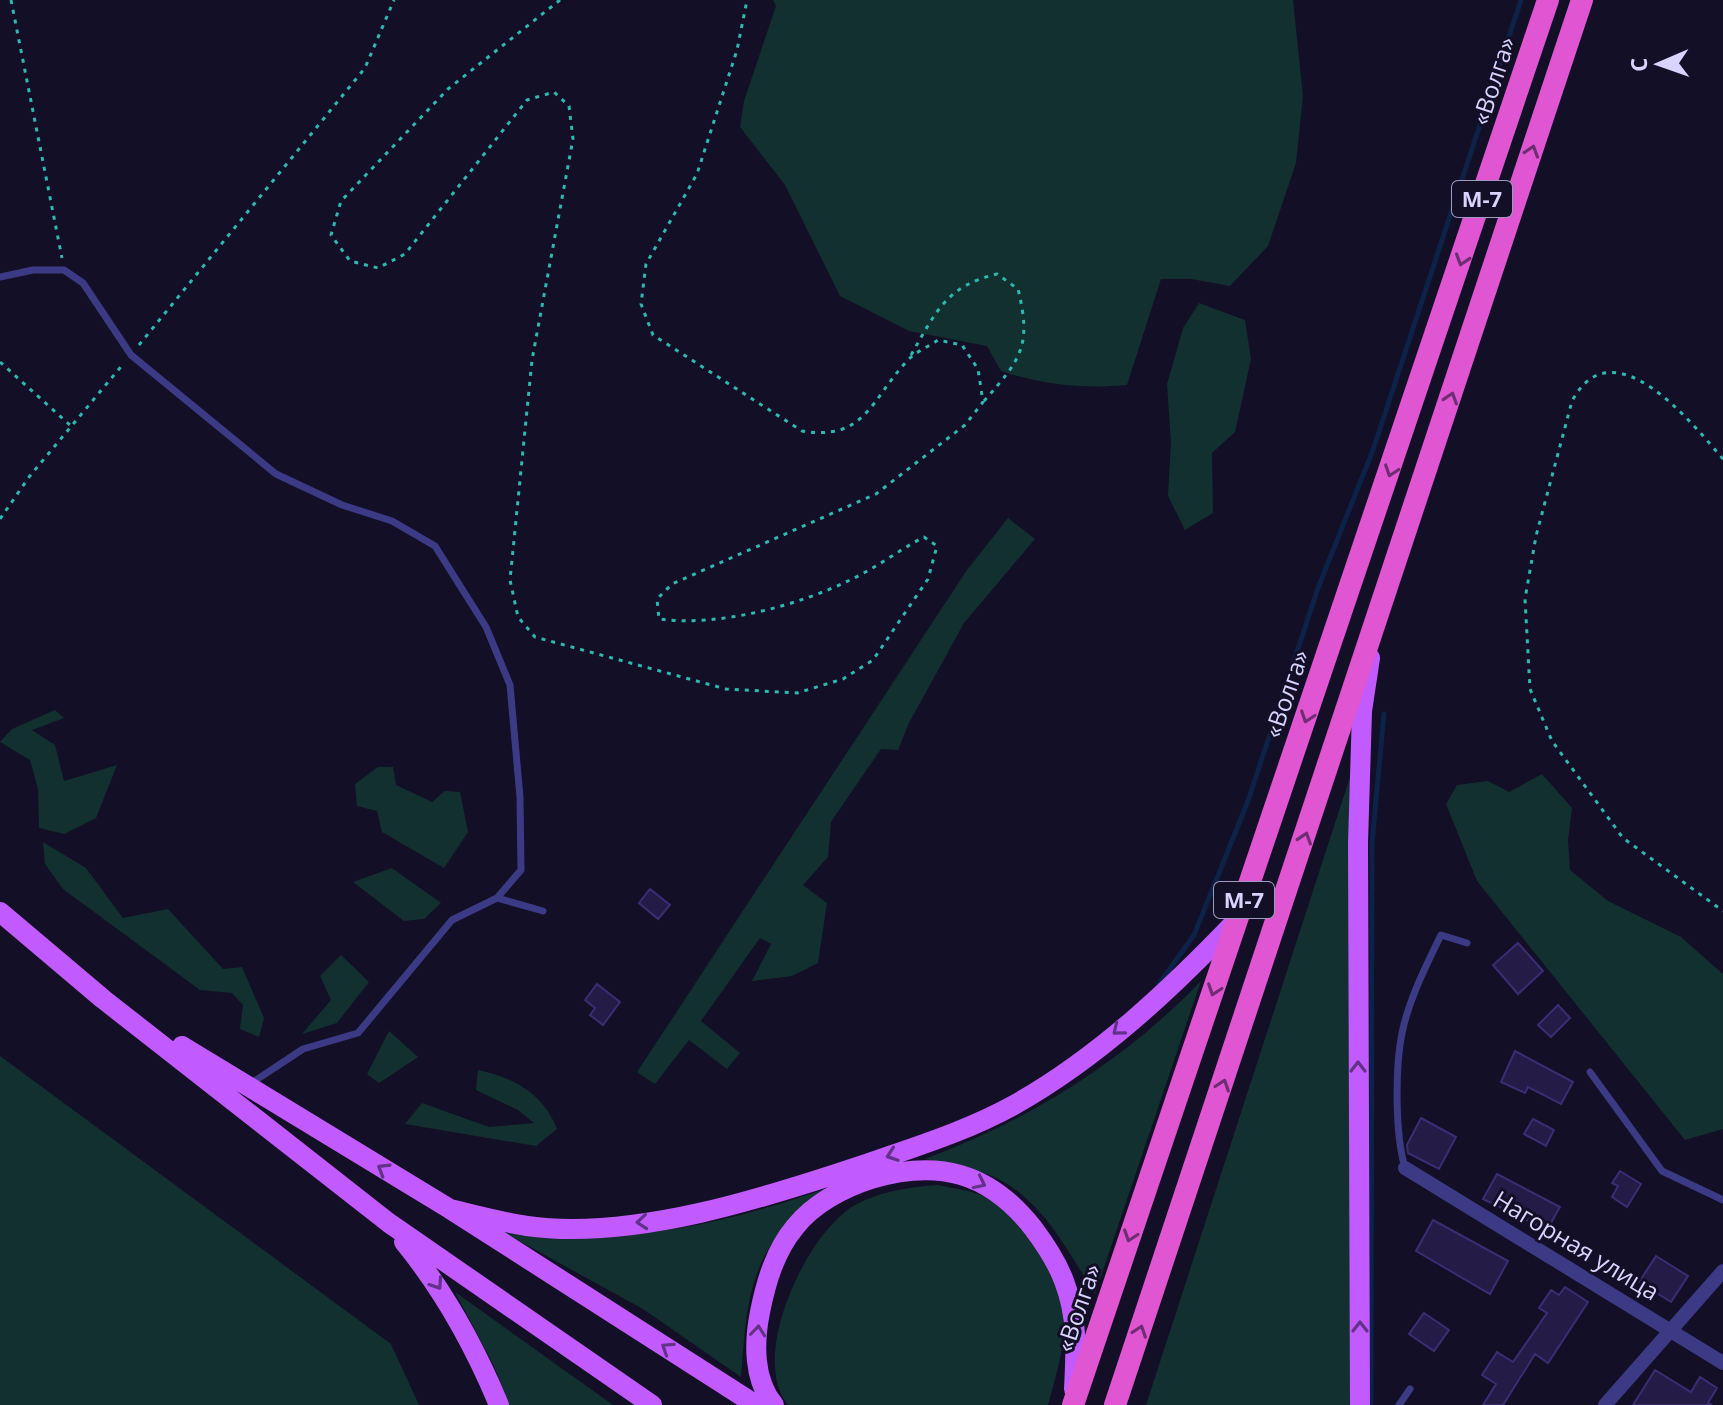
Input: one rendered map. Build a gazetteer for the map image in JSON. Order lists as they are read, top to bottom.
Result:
{
  "streets": {
    "highway": ["«Волга»", "М-7"],
    "street": ["Нагорная улица"]
  },
  "north": "left"
}
